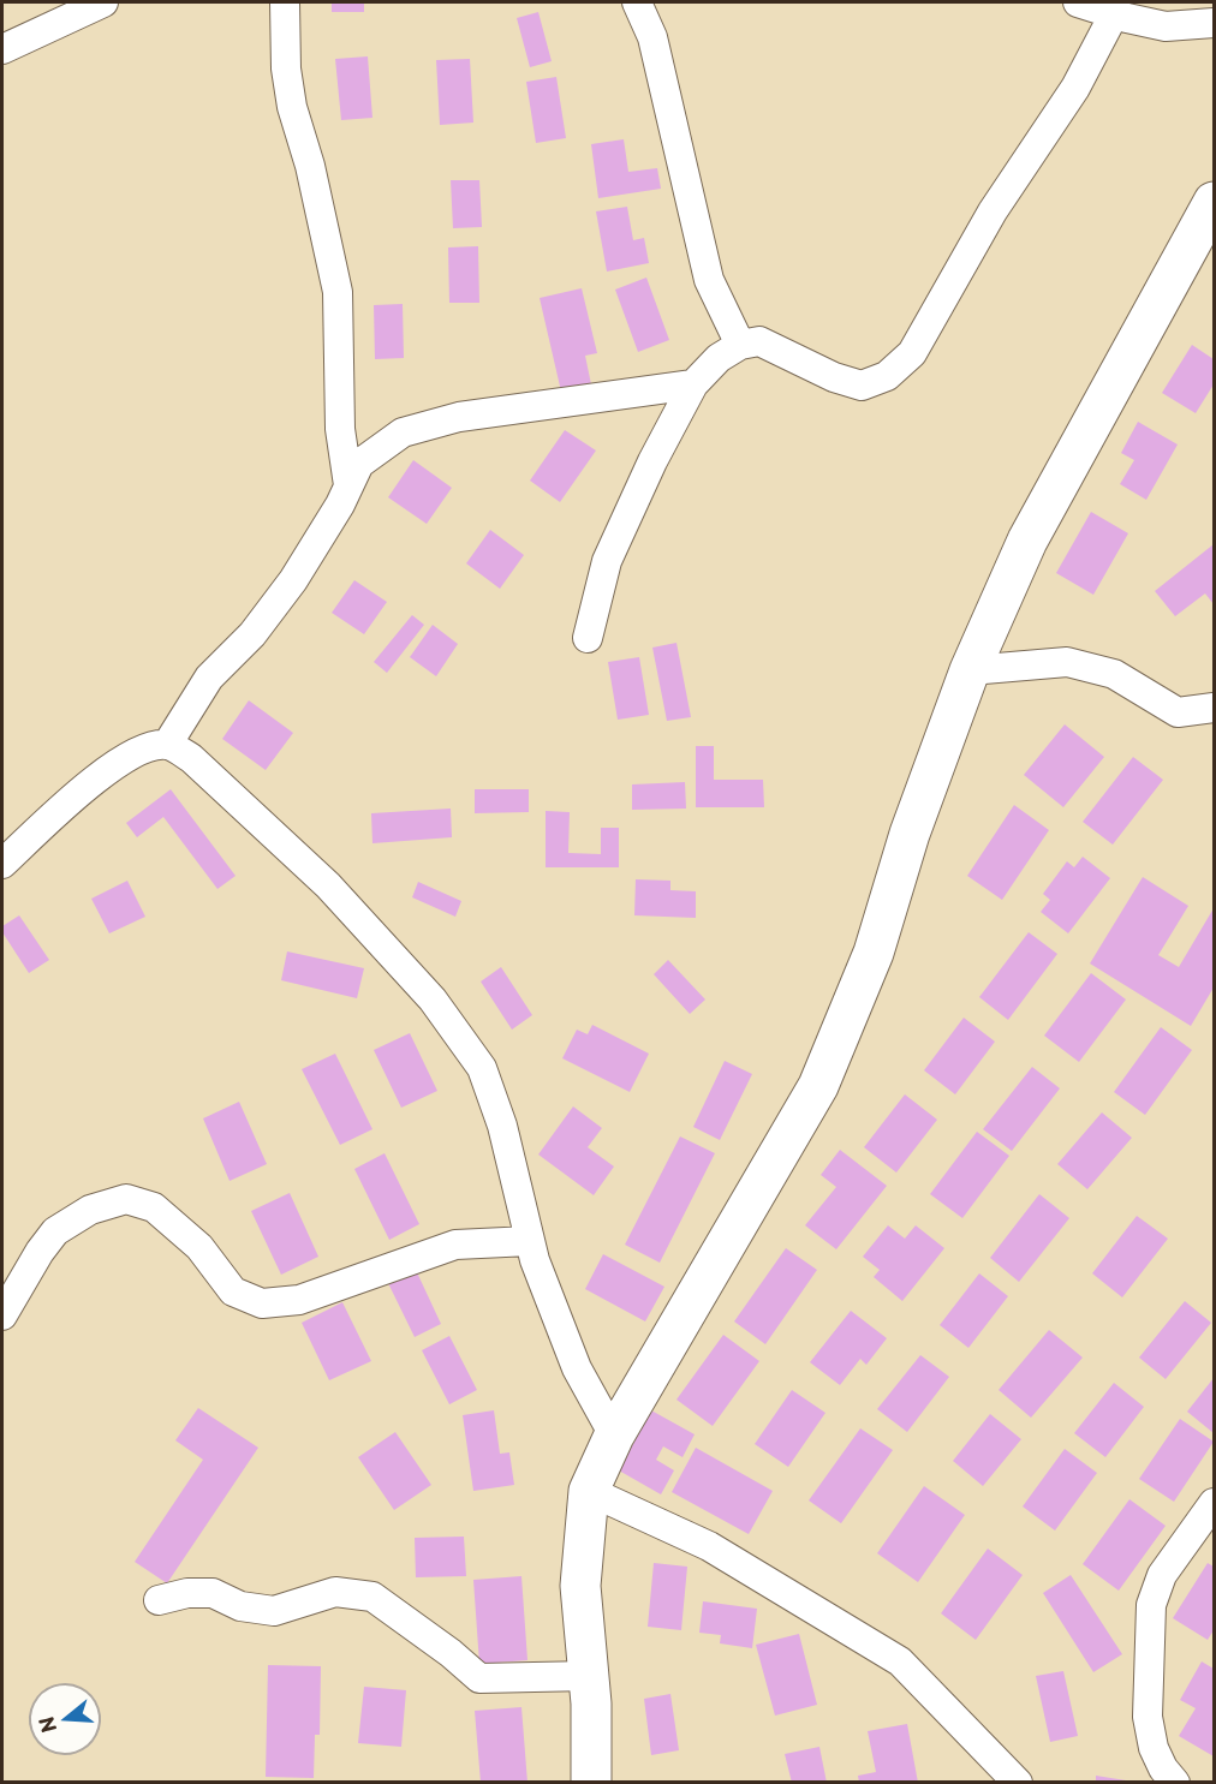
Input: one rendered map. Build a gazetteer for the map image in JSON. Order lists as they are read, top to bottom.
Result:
{
  "north": "left"
}
